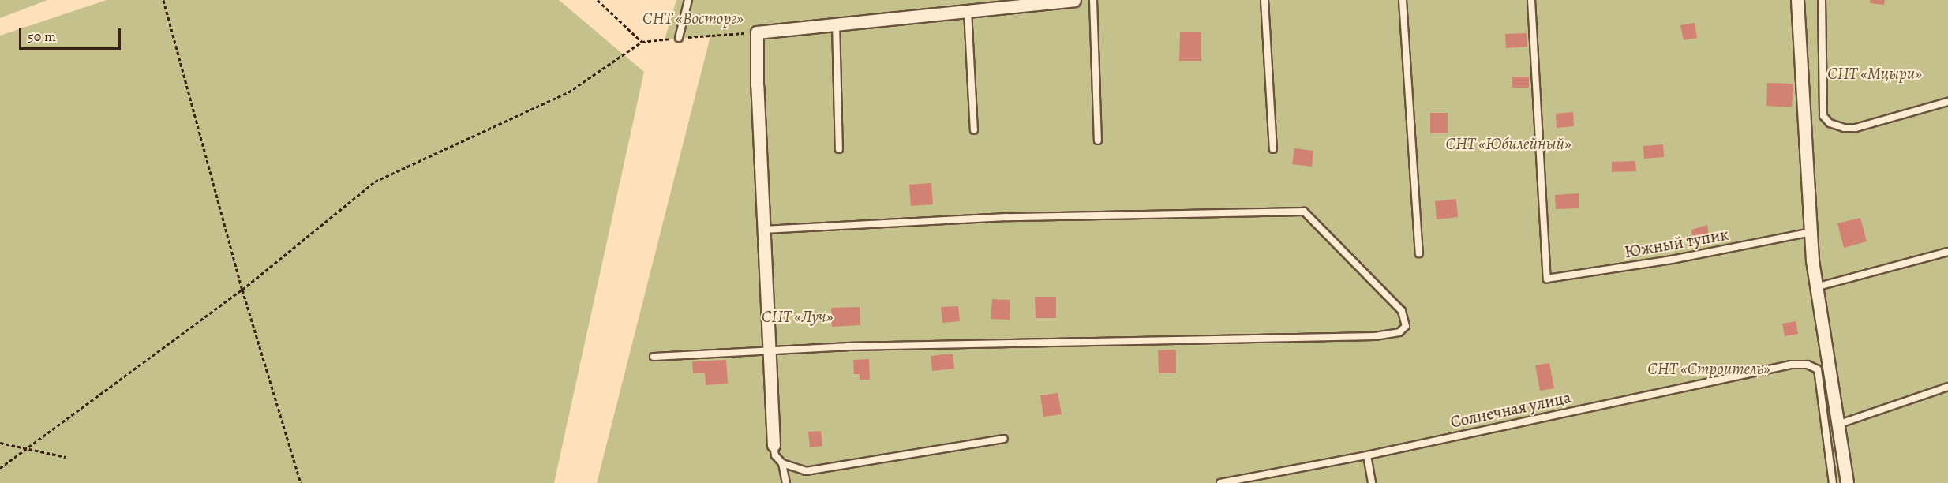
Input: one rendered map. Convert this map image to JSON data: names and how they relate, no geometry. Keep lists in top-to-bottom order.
{
  "streets": {
    "lane": ["Южный тупик", "Солнечная улица"]
  },
  "parks": [
    "СНТ «Восторг»",
    "СНТ «Мцыри»",
    "СНТ «Юбилейный»",
    "СНТ «Луч»",
    "СНТ «Строитель»"
  ],
  "scale_bar": "50 m"
}
